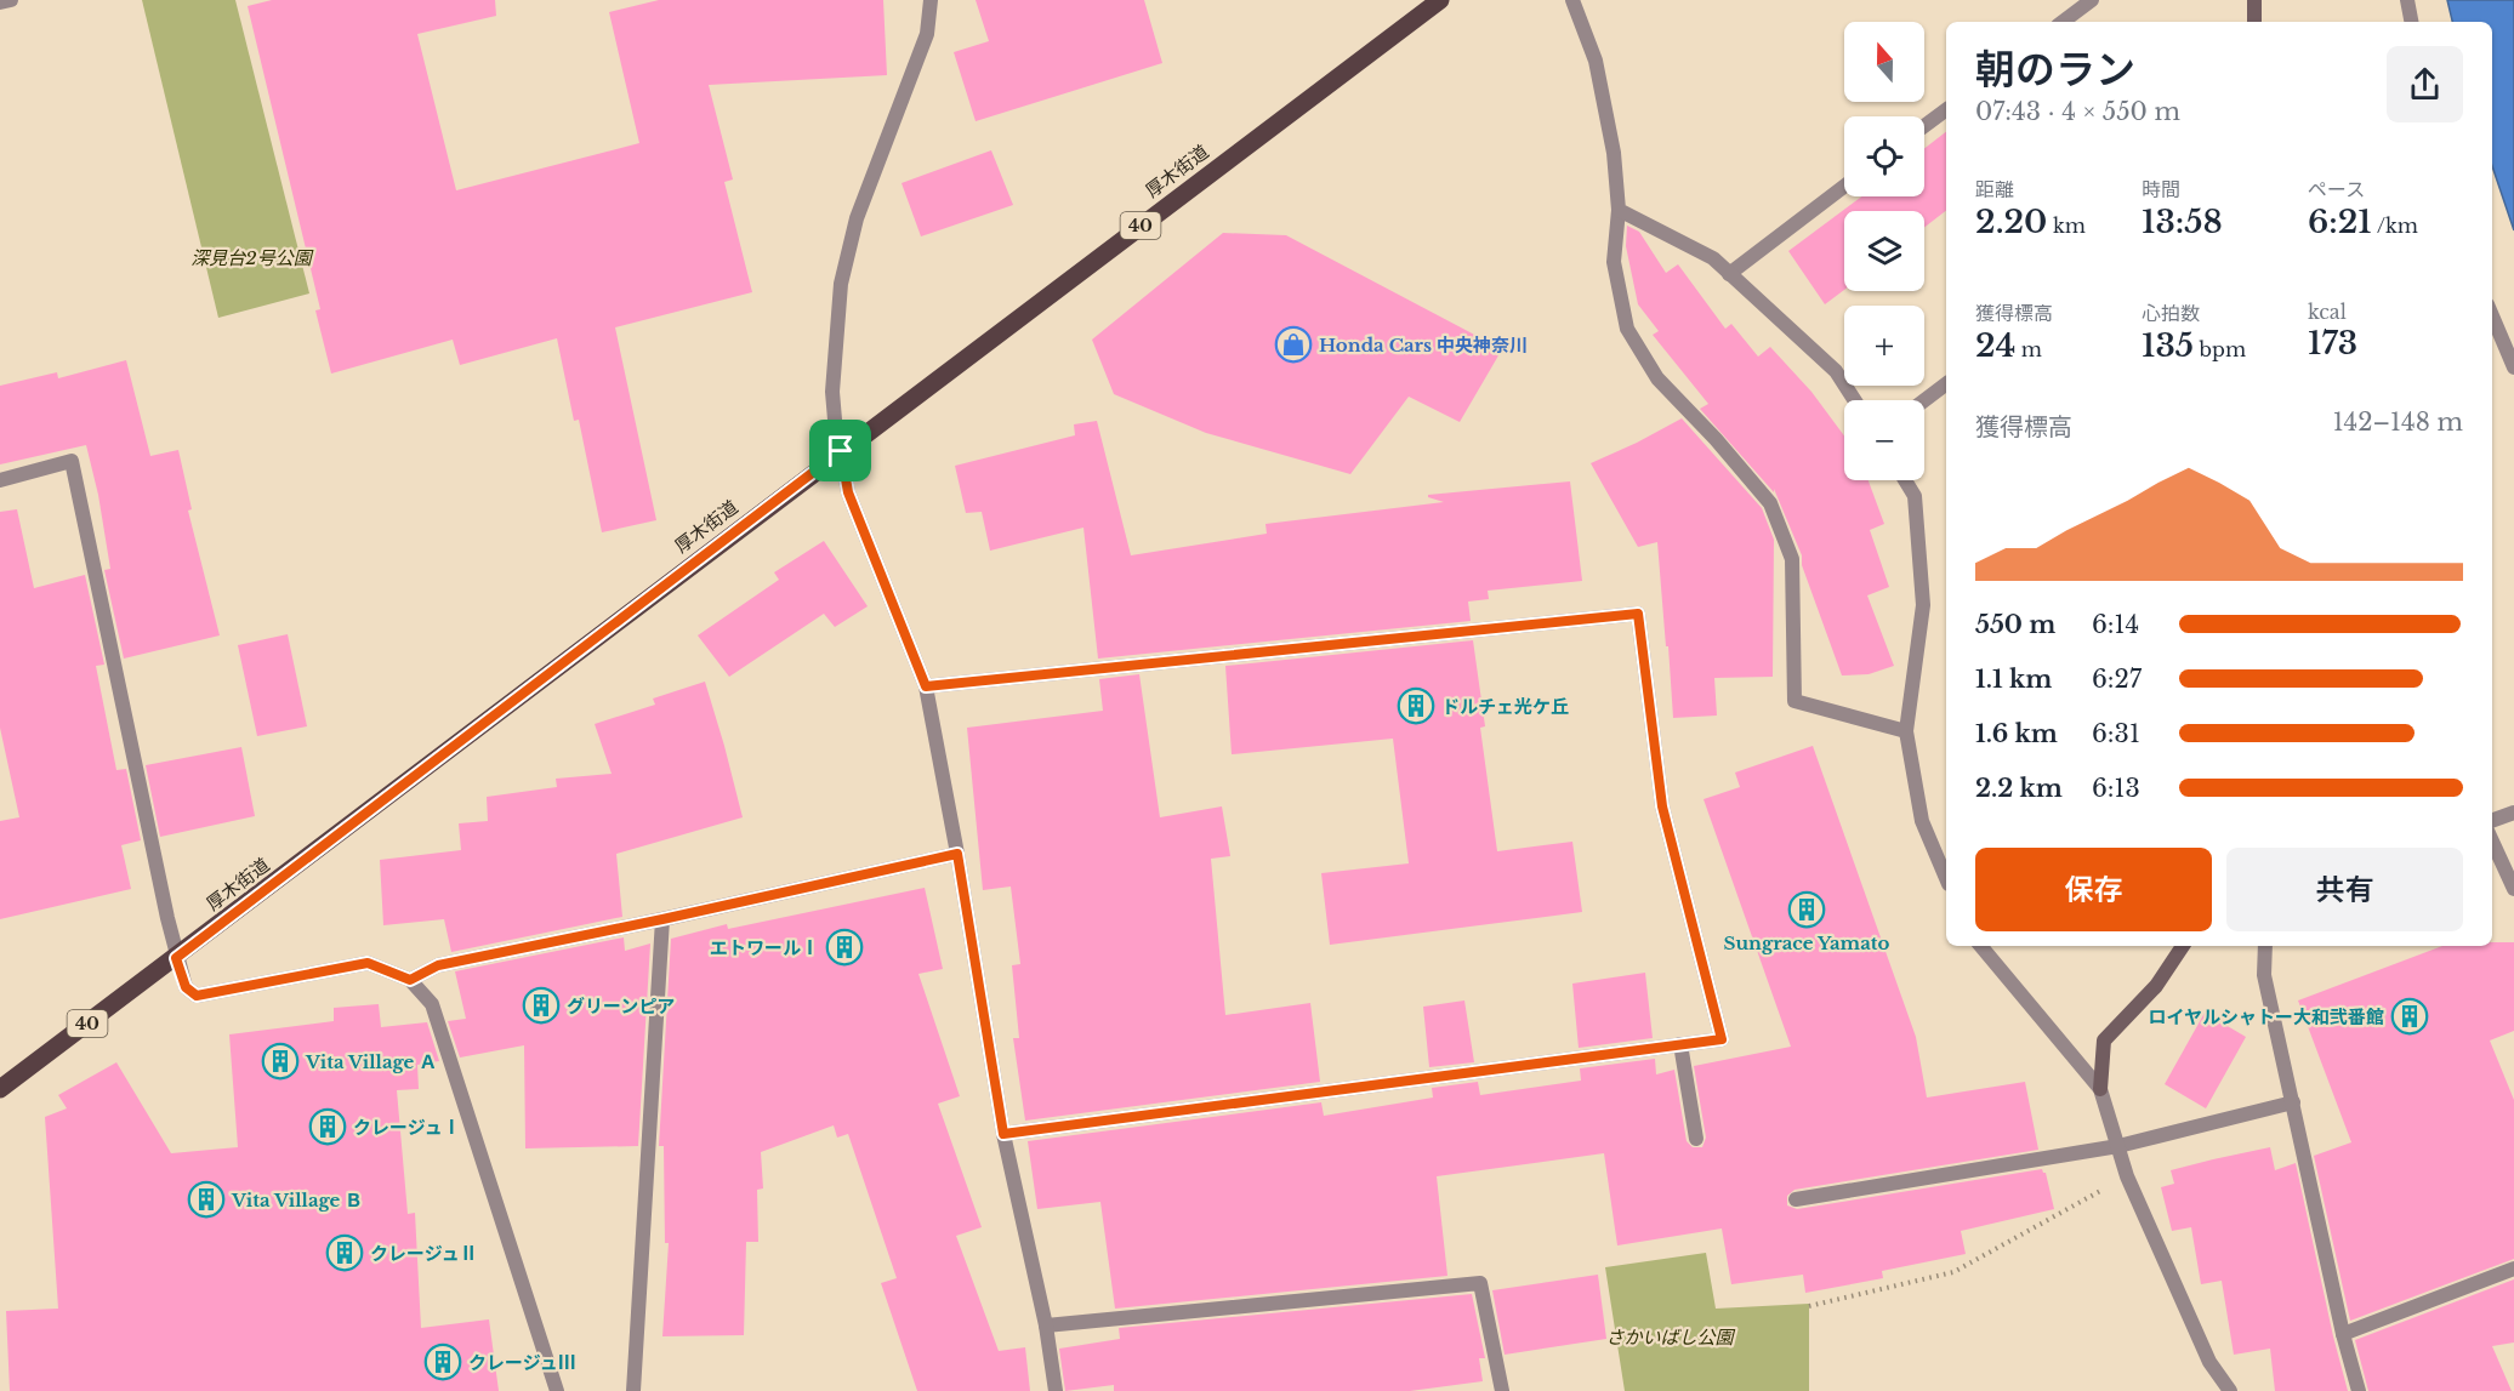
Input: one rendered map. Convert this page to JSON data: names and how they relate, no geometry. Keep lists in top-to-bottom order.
{
  "streets": {
    "main road": ["厚木街道", "40"]
  },
  "parks": ["深見台2号公園", "さかいばし公園"],
  "places": {
    "shop": ["Honda Cars 中央神奈川"],
    "building": [
      "ドルチェ光ケ丘",
      "Sungrace Yamato",
      "エトワールⅠ",
      "グリーンピア",
      "ロイヤルシャトー大和弐番館",
      "Vita Village Ａ",
      "クレージュⅠ",
      "Vita Village Ｂ",
      "クレージュⅡ",
      "クレージュⅢ"
    ]
  },
  "north": "top",
  "page": {
    "map_buttons": ["+", "−"],
    "heading": ["朝のラン", "07:43 · 4 × 550 m"],
    "stats": [
      ["距離", "2.20 km"],
      ["時間", "13:58"],
      ["ペース", "6:21 /km"],
      ["獲得標高", "24 m"],
      ["心拍数", "135 bpm"],
      ["kcal", "173"]
    ],
    "chart": ["獲得標高", "142–148 m"],
    "list": [
      {
        "name": "550 m",
        "note": "6:14"
      },
      {
        "name": "1.1 km",
        "note": "6:27"
      },
      {
        "name": "1.6 km",
        "note": "6:31"
      },
      {
        "name": "2.2 km",
        "note": "6:13"
      }
    ],
    "buttons": ["保存", "共有"]
  }
}
